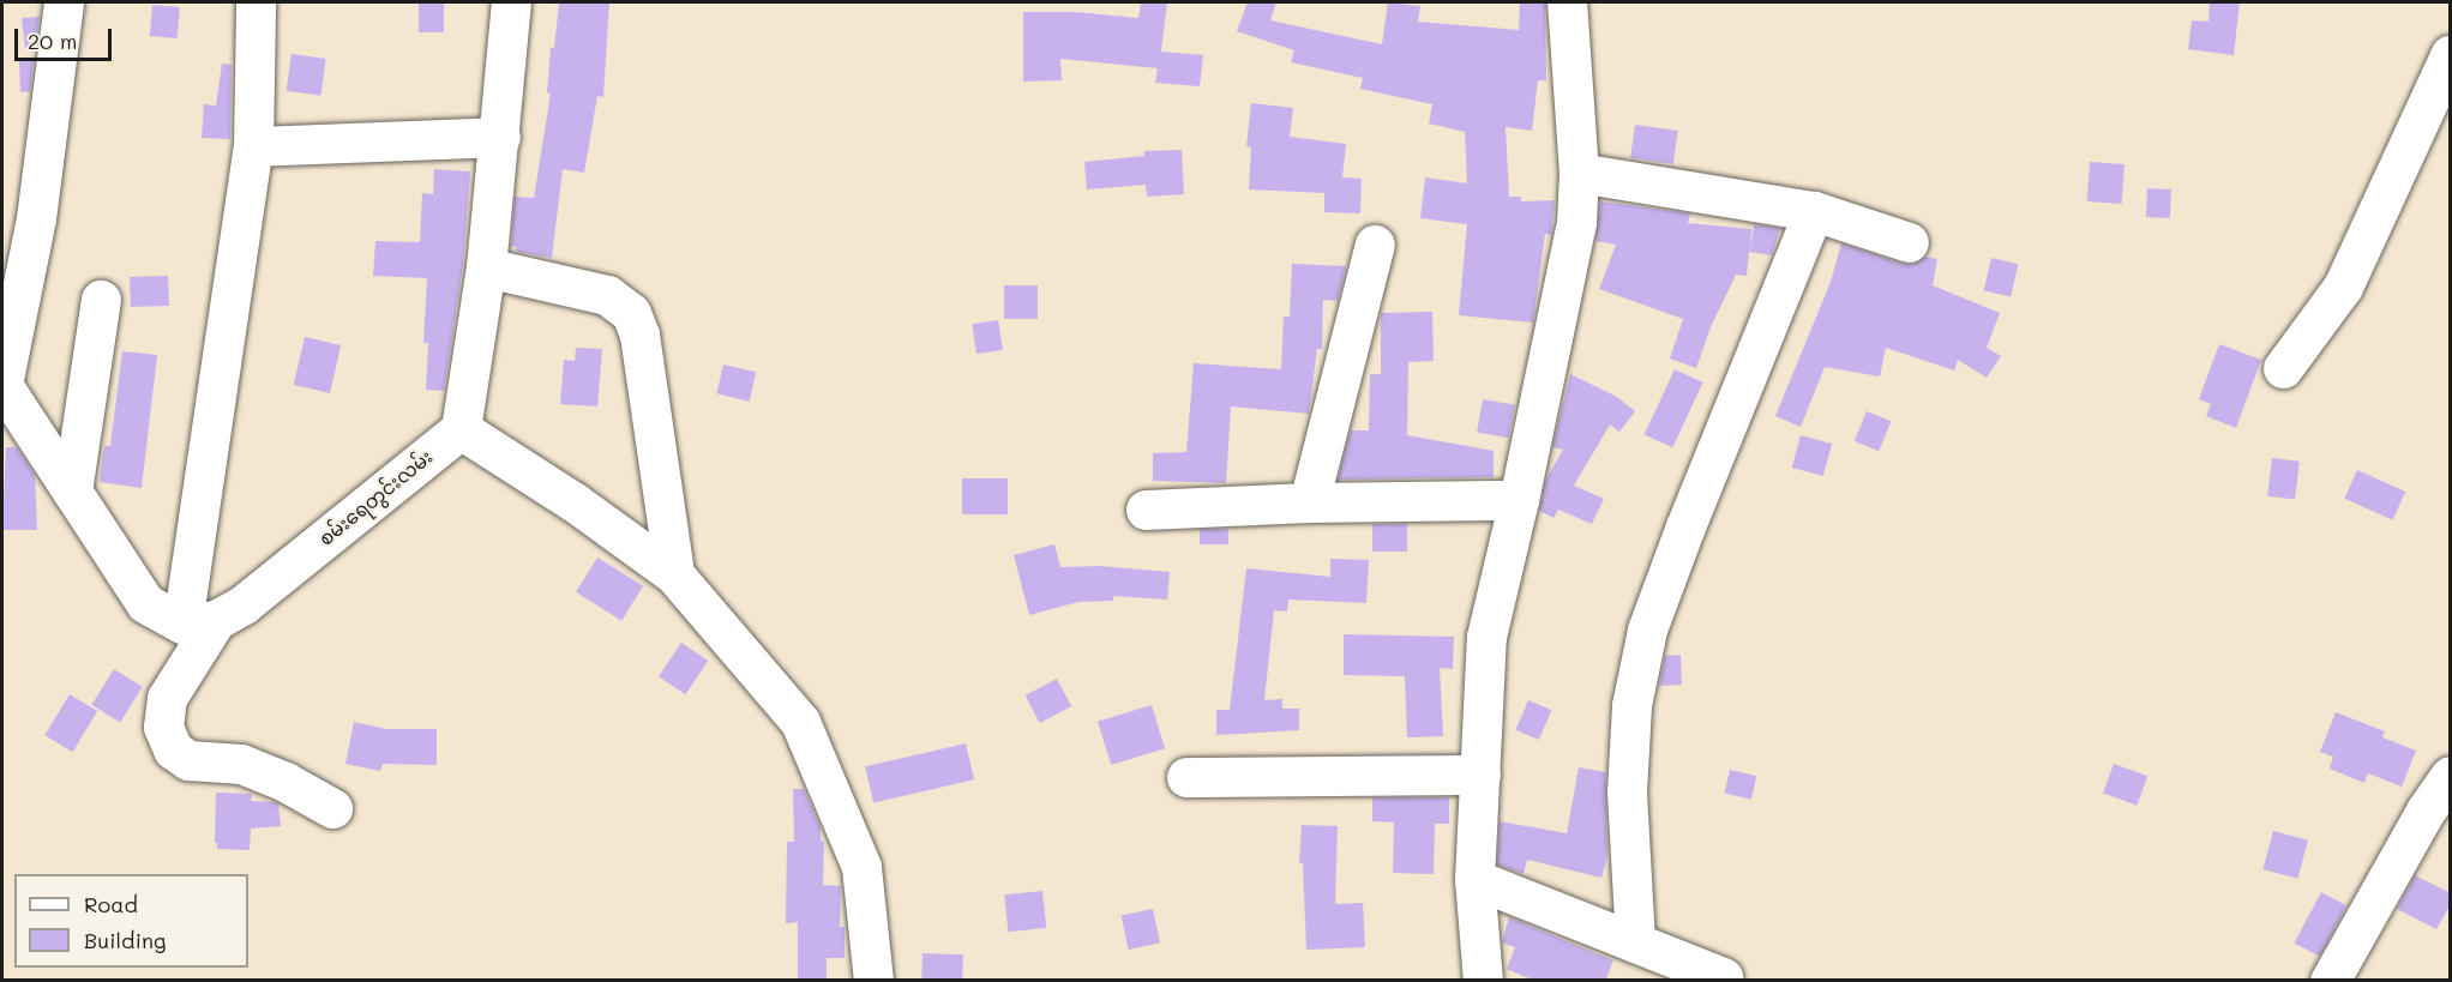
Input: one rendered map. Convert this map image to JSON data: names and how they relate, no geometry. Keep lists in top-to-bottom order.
{
  "streets": {
    "street": ["စမ်းရေတွင်းလမ်း"]
  },
  "legend": ["Road", "Building"],
  "scale_bar": "20 m"
}
